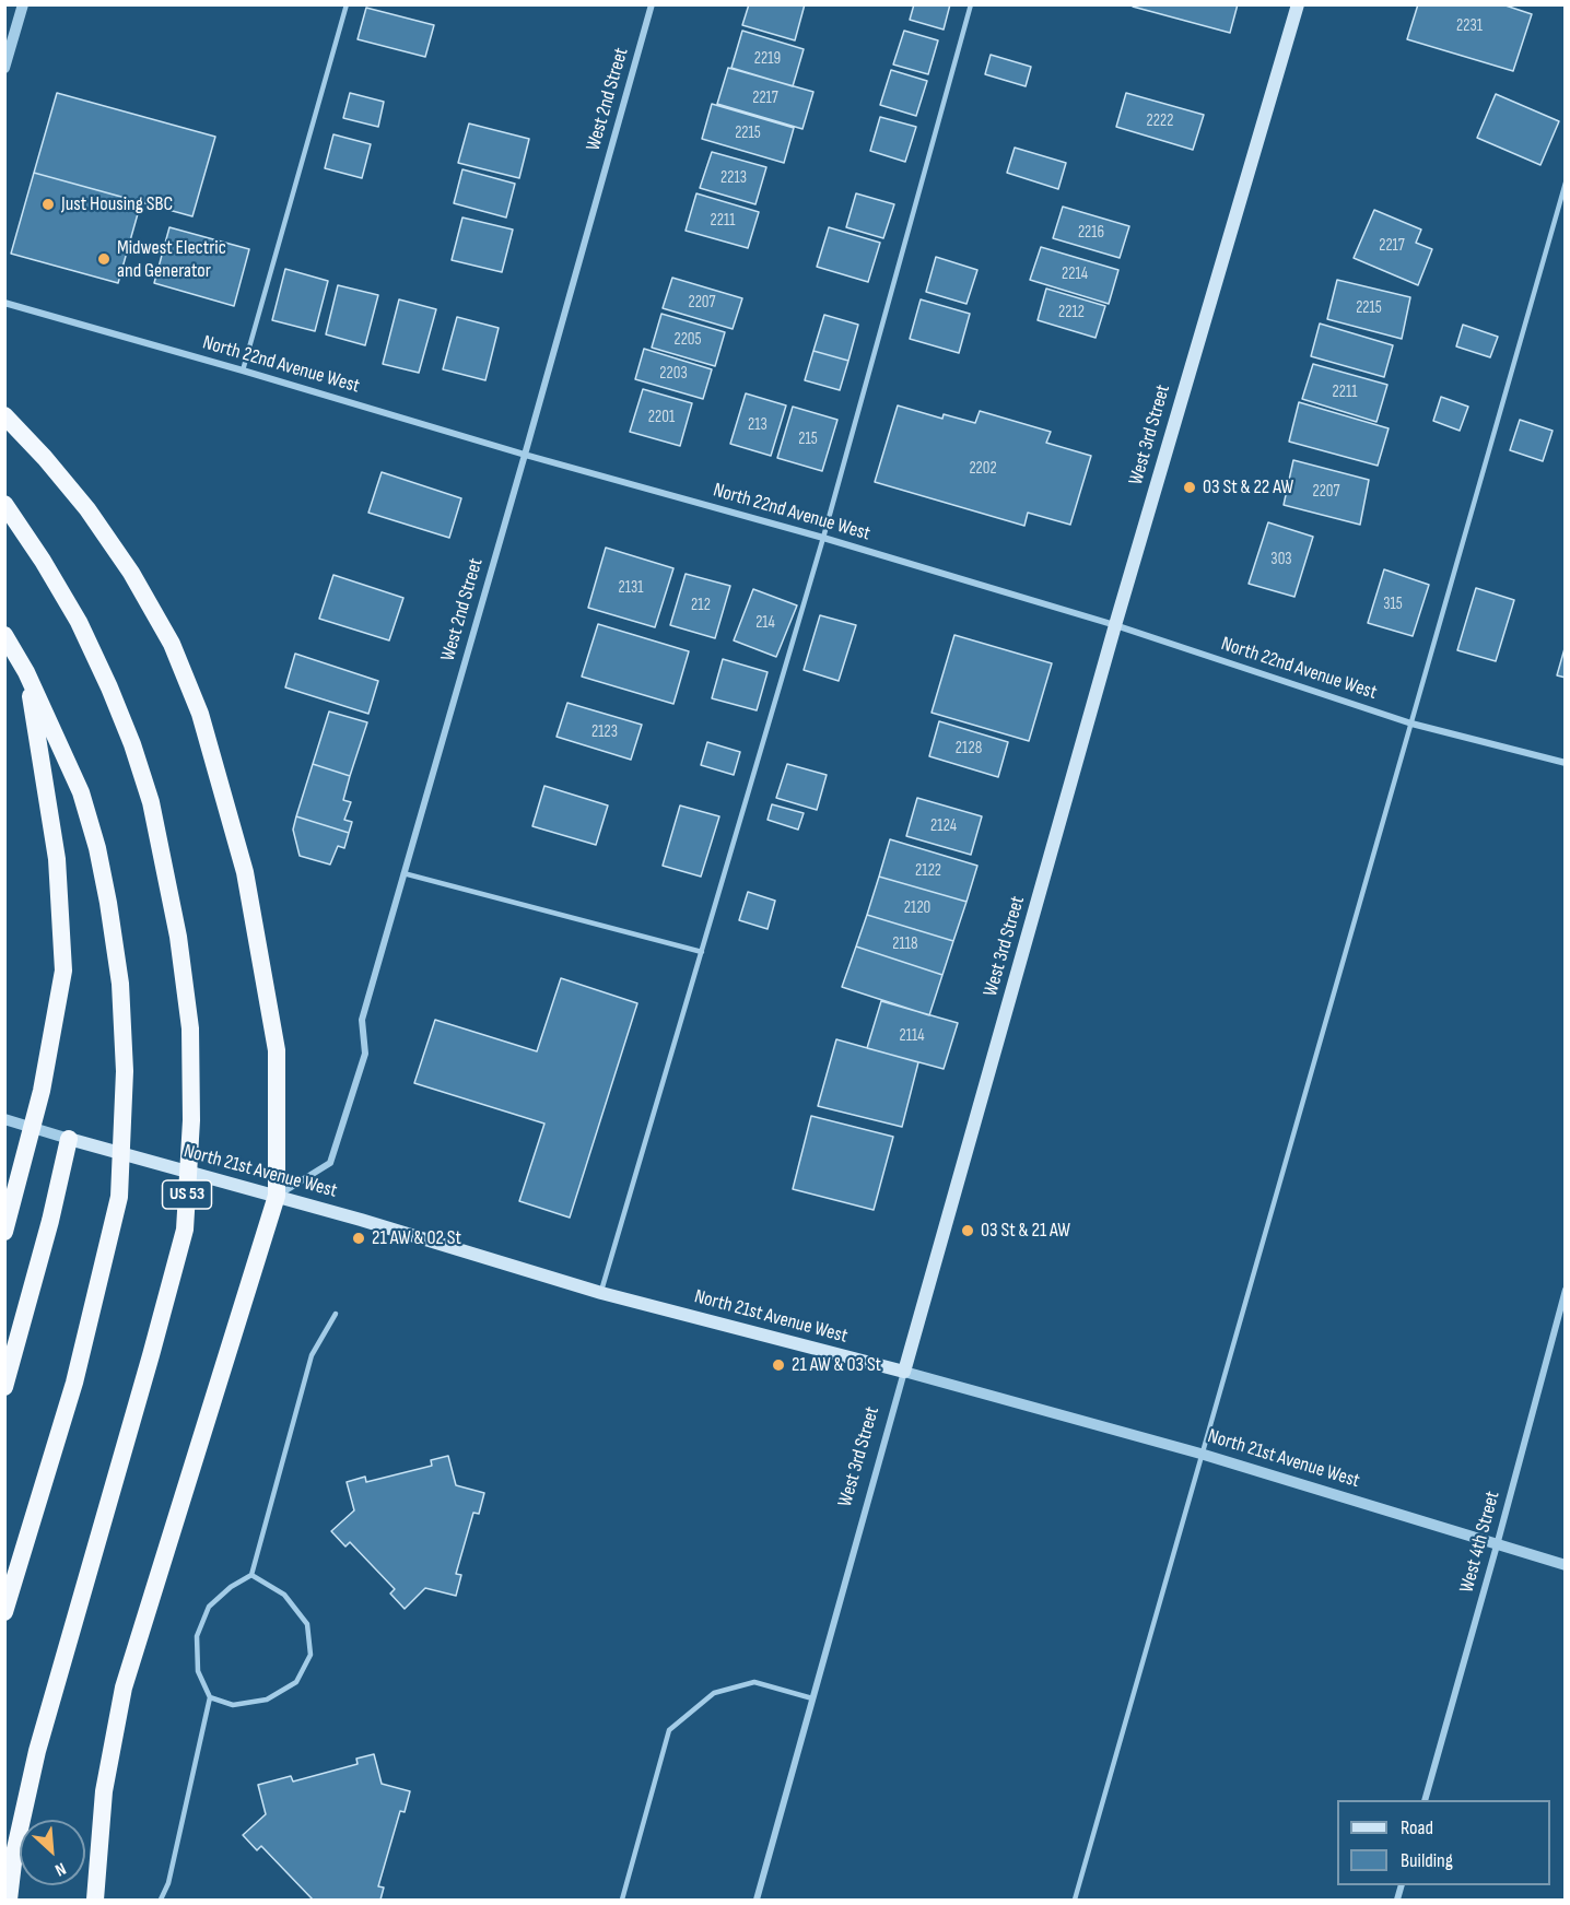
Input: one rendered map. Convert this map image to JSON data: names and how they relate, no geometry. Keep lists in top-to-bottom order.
{
  "streets": {
    "highway": ["US 53"],
    "main road": ["West 3rd Street", "North 21st Avenue West"],
    "street": ["West 2nd Street", "North 22nd Avenue West", "West 4th Street"]
  },
  "crossings": [
    ["West 2nd Street", "North 22nd Avenue West"],
    ["West 2nd Street", "North 21st Avenue West"],
    ["North 22nd Avenue West", "West 3rd Street"],
    ["West 3rd Street", "North 21st Avenue West"],
    ["North 21st Avenue West", "West 4th Street"]
  ],
  "places": [
    "Just Housing SBC",
    "Midwest Electric and Generator",
    "03 St & 22 AW",
    "03 St & 21 AW",
    "21 AW & 02 St",
    "21 AW & 03 St"
  ],
  "house_numbers": [
    "2231",
    "2219",
    "2217",
    "2222",
    "2215",
    "2213",
    "2211",
    "2216",
    "2217",
    "2214",
    "2207",
    "2215",
    "2212",
    "2205",
    "2203",
    "2211",
    "2201",
    "213",
    "215",
    "2202",
    "2207",
    "303",
    "2131",
    "315",
    "212",
    "214",
    "2123",
    "2128",
    "2124",
    "2122",
    "2120",
    "2118",
    "2114"
  ],
  "legend": ["Road", "Building"],
  "north": "bottom right"
}
